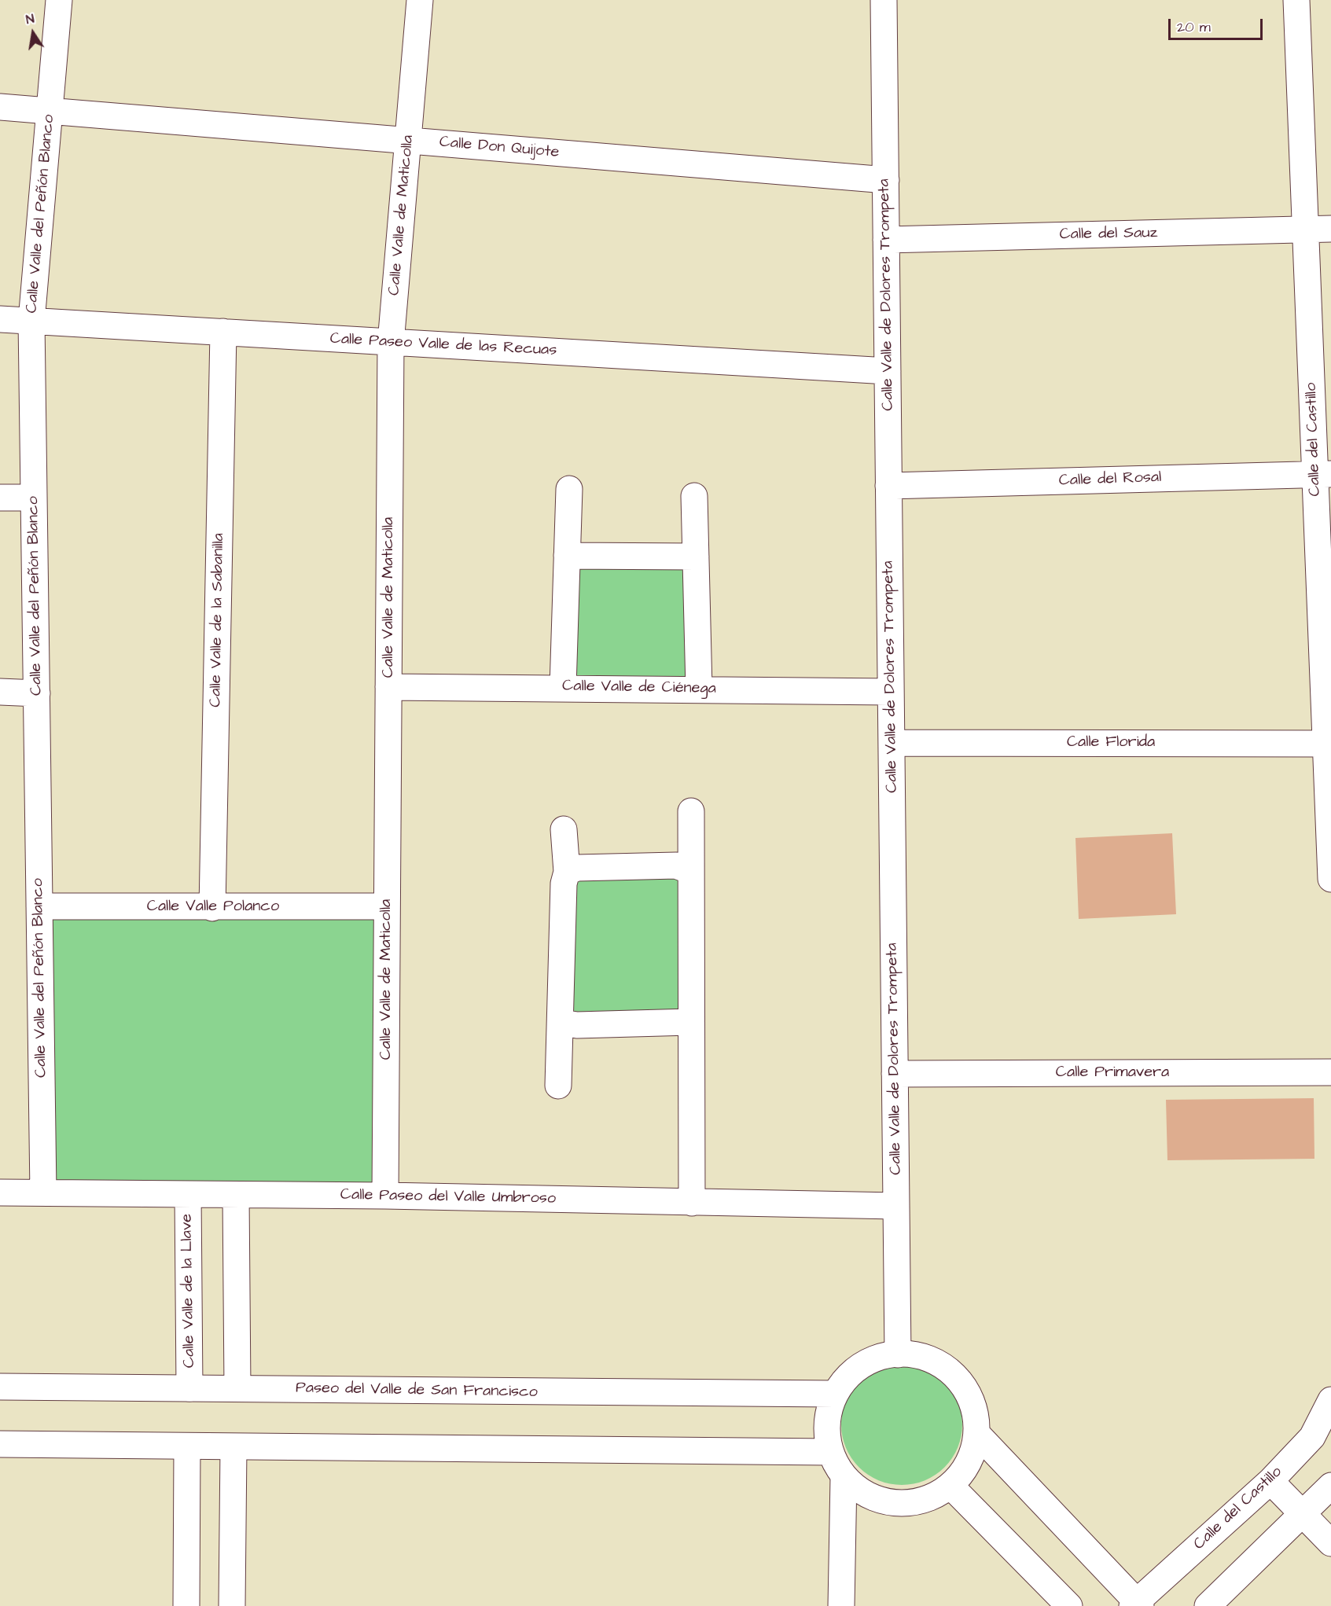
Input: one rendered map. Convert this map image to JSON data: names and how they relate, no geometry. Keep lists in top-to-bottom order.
{
  "streets": {
    "street": [
      "Calle Don Quijote",
      "Calle Valle del Peñón Blanco",
      "Calle Valle de Maticolla",
      "Calle del Sauz",
      "Calle Valle de Dolores Trompeta",
      "Calle Paseo Valle de las Recuas",
      "Calle del Castillo",
      "Calle del Rosal",
      "Calle Valle de la Sabanilla",
      "Calle Valle de Ciénega",
      "Calle Florida",
      "Calle Valle Polanco",
      "Calle Primavera",
      "Calle Paseo del Valle Umbroso",
      "Calle Valle de la Llave",
      "Paseo del Valle de San Francisco"
    ]
  },
  "crossings": [
    ["Calle Don Quijote", "Calle Valle del Peñón Blanco"],
    ["Calle Don Quijote", "Calle Valle de Maticolla"],
    ["Calle Don Quijote", "Calle Valle de Dolores Trompeta"],
    ["Calle Valle del Peñón Blanco", "Calle Paseo Valle de las Recuas"],
    ["Calle Valle del Peñón Blanco", "Calle Valle Polanco"],
    ["Calle Valle del Peñón Blanco", "Calle Paseo del Valle Umbroso"],
    ["Calle Valle de Maticolla", "Calle Paseo Valle de las Recuas"],
    ["Calle Valle de Maticolla", "Calle Valle de Ciénega"],
    ["Calle Valle de Maticolla", "Calle Valle Polanco"],
    ["Calle Valle de Maticolla", "Calle Paseo del Valle Umbroso"],
    ["Calle del Sauz", "Calle Valle de Dolores Trompeta"],
    ["Calle del Sauz", "Calle del Castillo"],
    ["Calle Valle de Dolores Trompeta", "Calle Paseo Valle de las Recuas"],
    ["Calle Valle de Dolores Trompeta", "Calle del Rosal"],
    ["Calle Valle de Dolores Trompeta", "Calle Valle de Ciénega"],
    ["Calle Valle de Dolores Trompeta", "Calle Florida"],
    ["Calle Valle de Dolores Trompeta", "Calle Primavera"],
    ["Calle Valle de Dolores Trompeta", "Calle Paseo del Valle Umbroso"],
    ["Calle Valle de Dolores Trompeta", "Paseo del Valle de San Francisco"],
    ["Calle Paseo Valle de las Recuas", "Calle Valle de la Sabanilla"],
    ["Calle del Castillo", "Calle del Rosal"],
    ["Calle del Castillo", "Calle Florida"],
    ["Calle Valle de la Sabanilla", "Calle Valle Polanco"],
    ["Calle Paseo del Valle Umbroso", "Calle Valle de la Llave"],
    ["Calle Valle de la Llave", "Paseo del Valle de San Francisco"]
  ],
  "scale_bar": "20 m",
  "north": "top"
}
